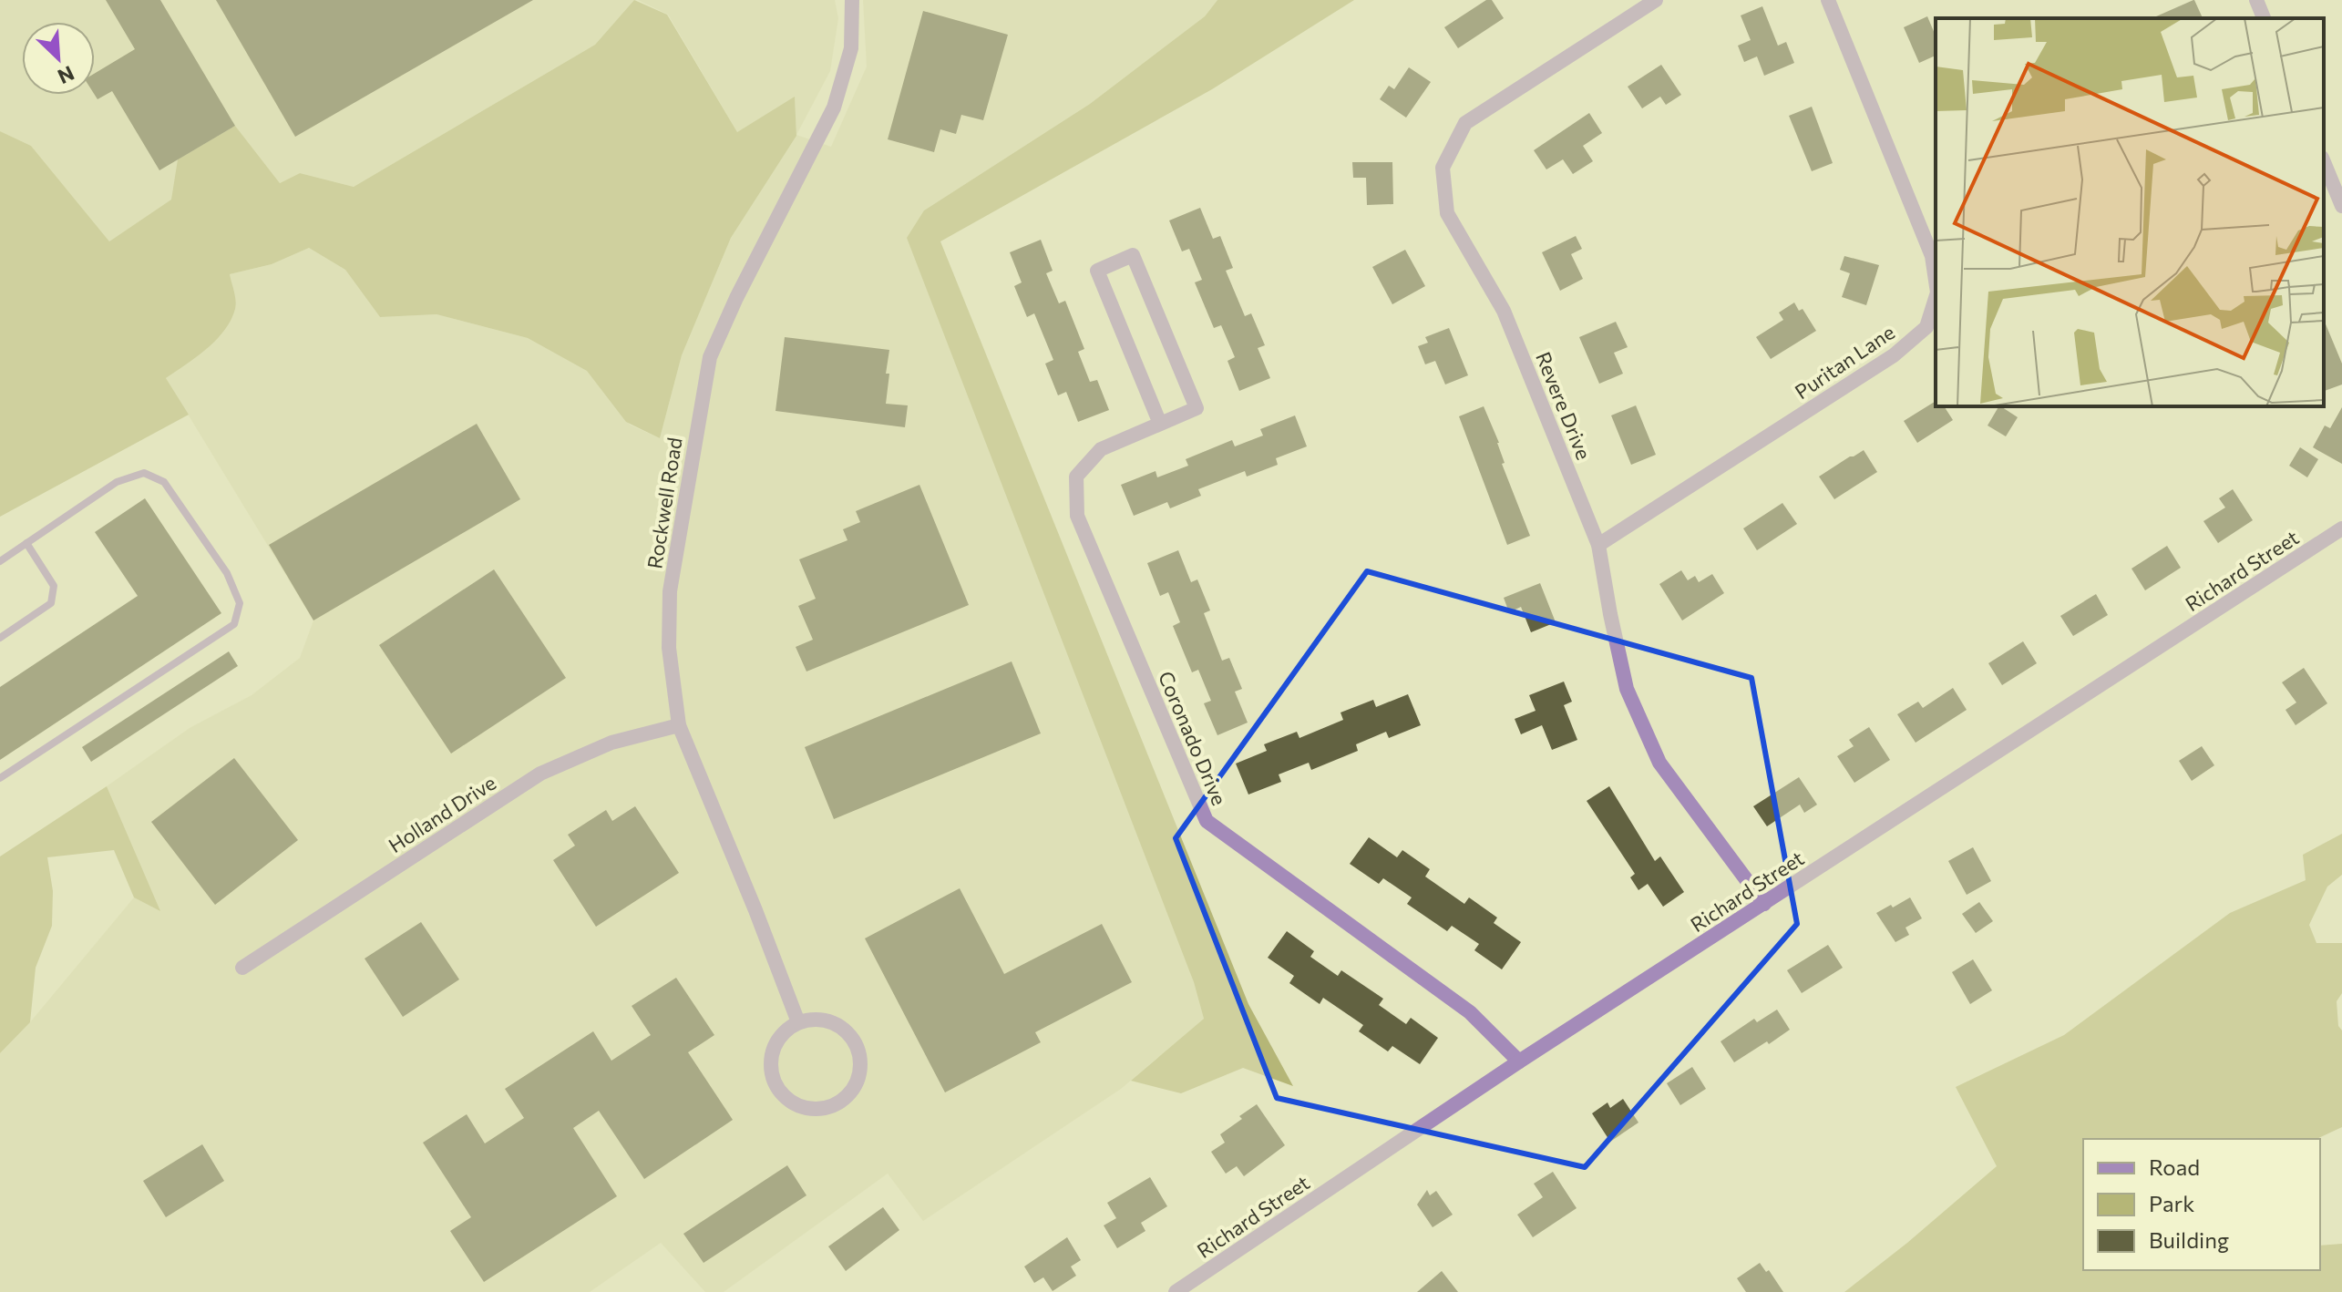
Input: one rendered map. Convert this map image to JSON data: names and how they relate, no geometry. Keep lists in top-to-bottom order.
{
  "streets": {
    "street": [
      "Puritan Lane",
      "Revere Drive",
      "Rockwell Road",
      "Richard Street",
      "Coronado Drive",
      "Holland Drive"
    ]
  },
  "crossings": [
    ["Puritan Lane", "Revere Drive"],
    ["Revere Drive", "Richard Street"],
    ["Rockwell Road", "Holland Drive"],
    ["Richard Street", "Coronado Drive"]
  ],
  "legend": ["Road", "Park", "Building"],
  "north": "bottom right"
}
